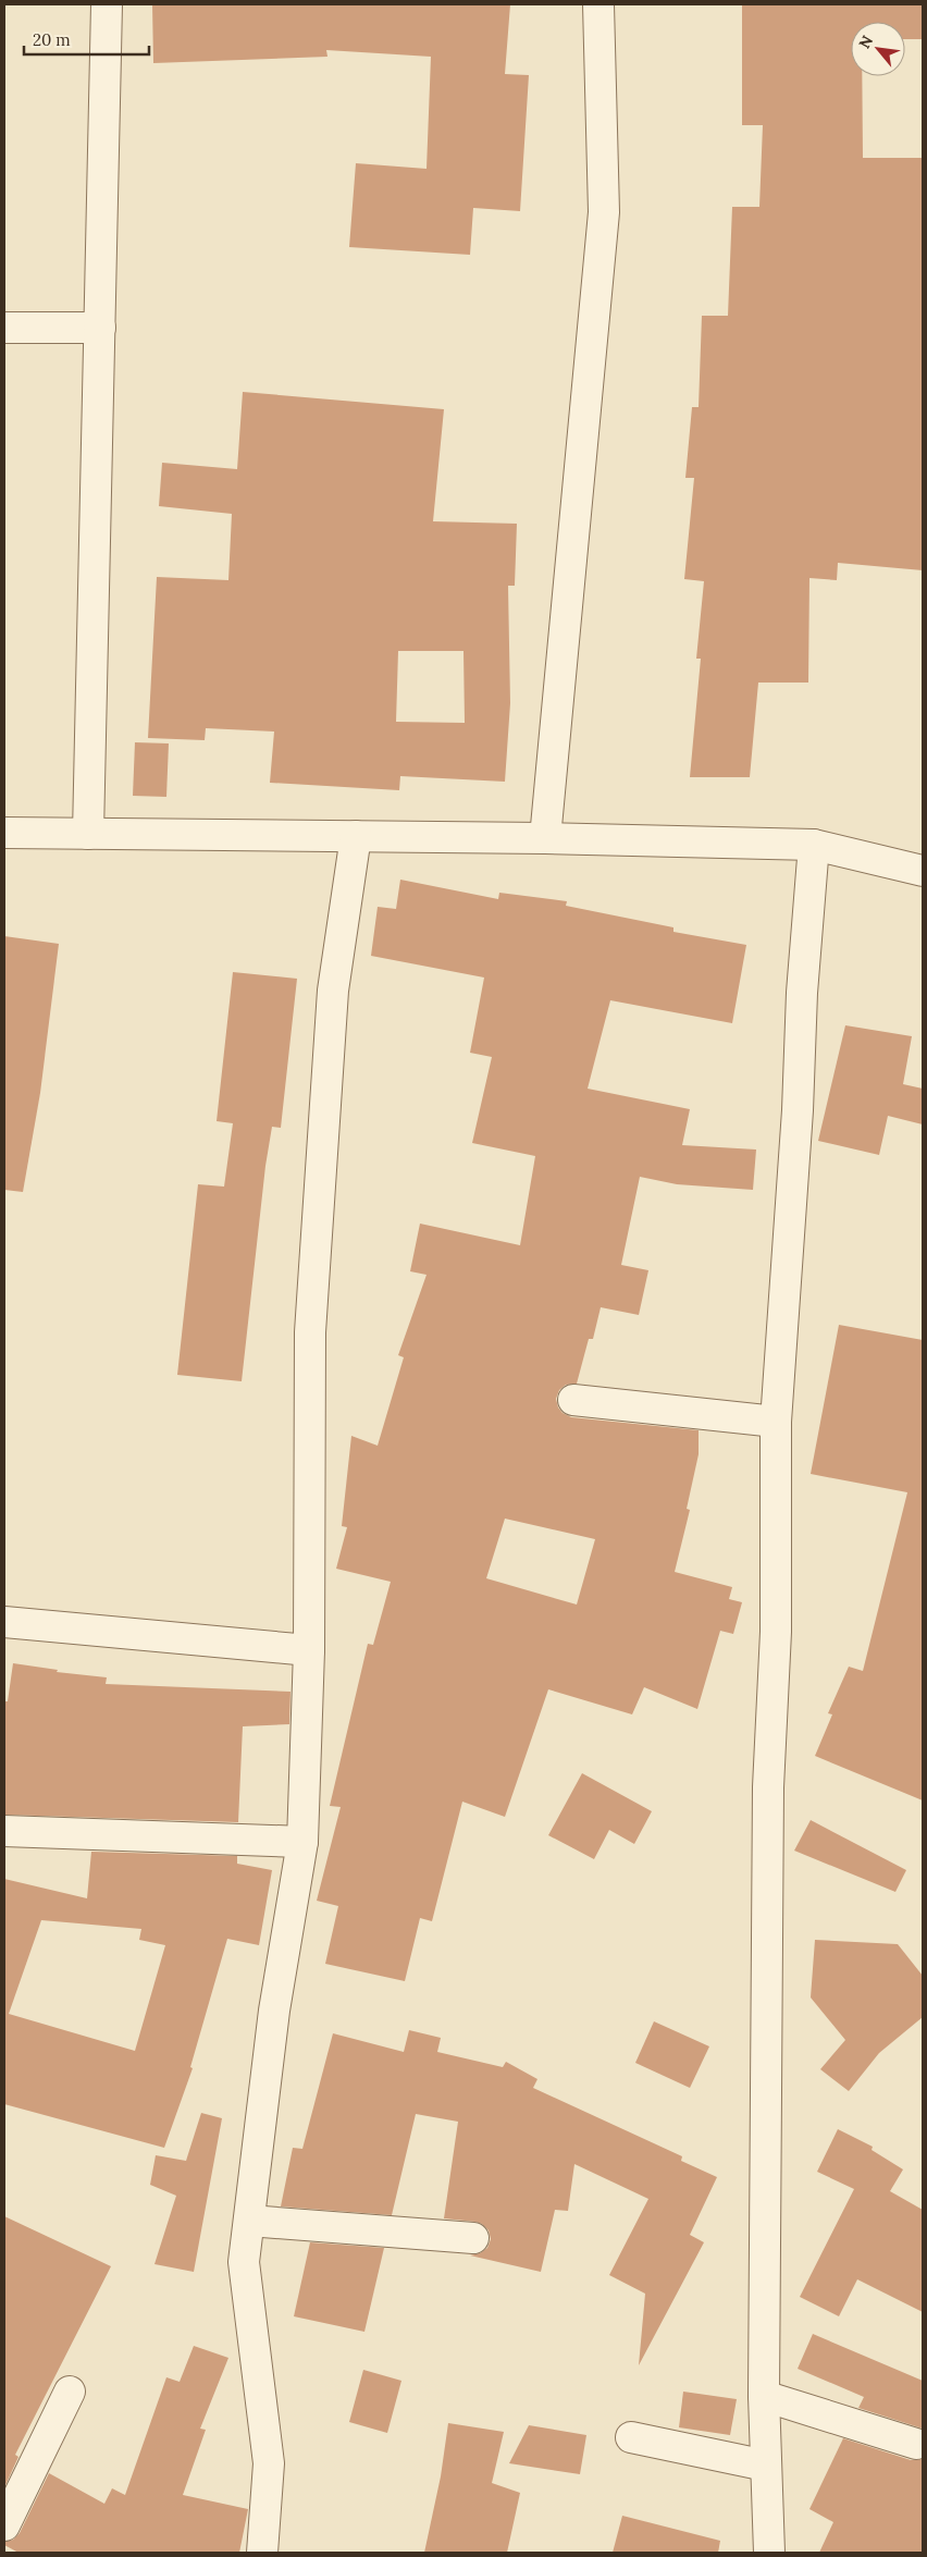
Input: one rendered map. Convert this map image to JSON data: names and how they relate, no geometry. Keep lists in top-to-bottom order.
{
  "scale_bar": "20 m",
  "north": "top left"
}
